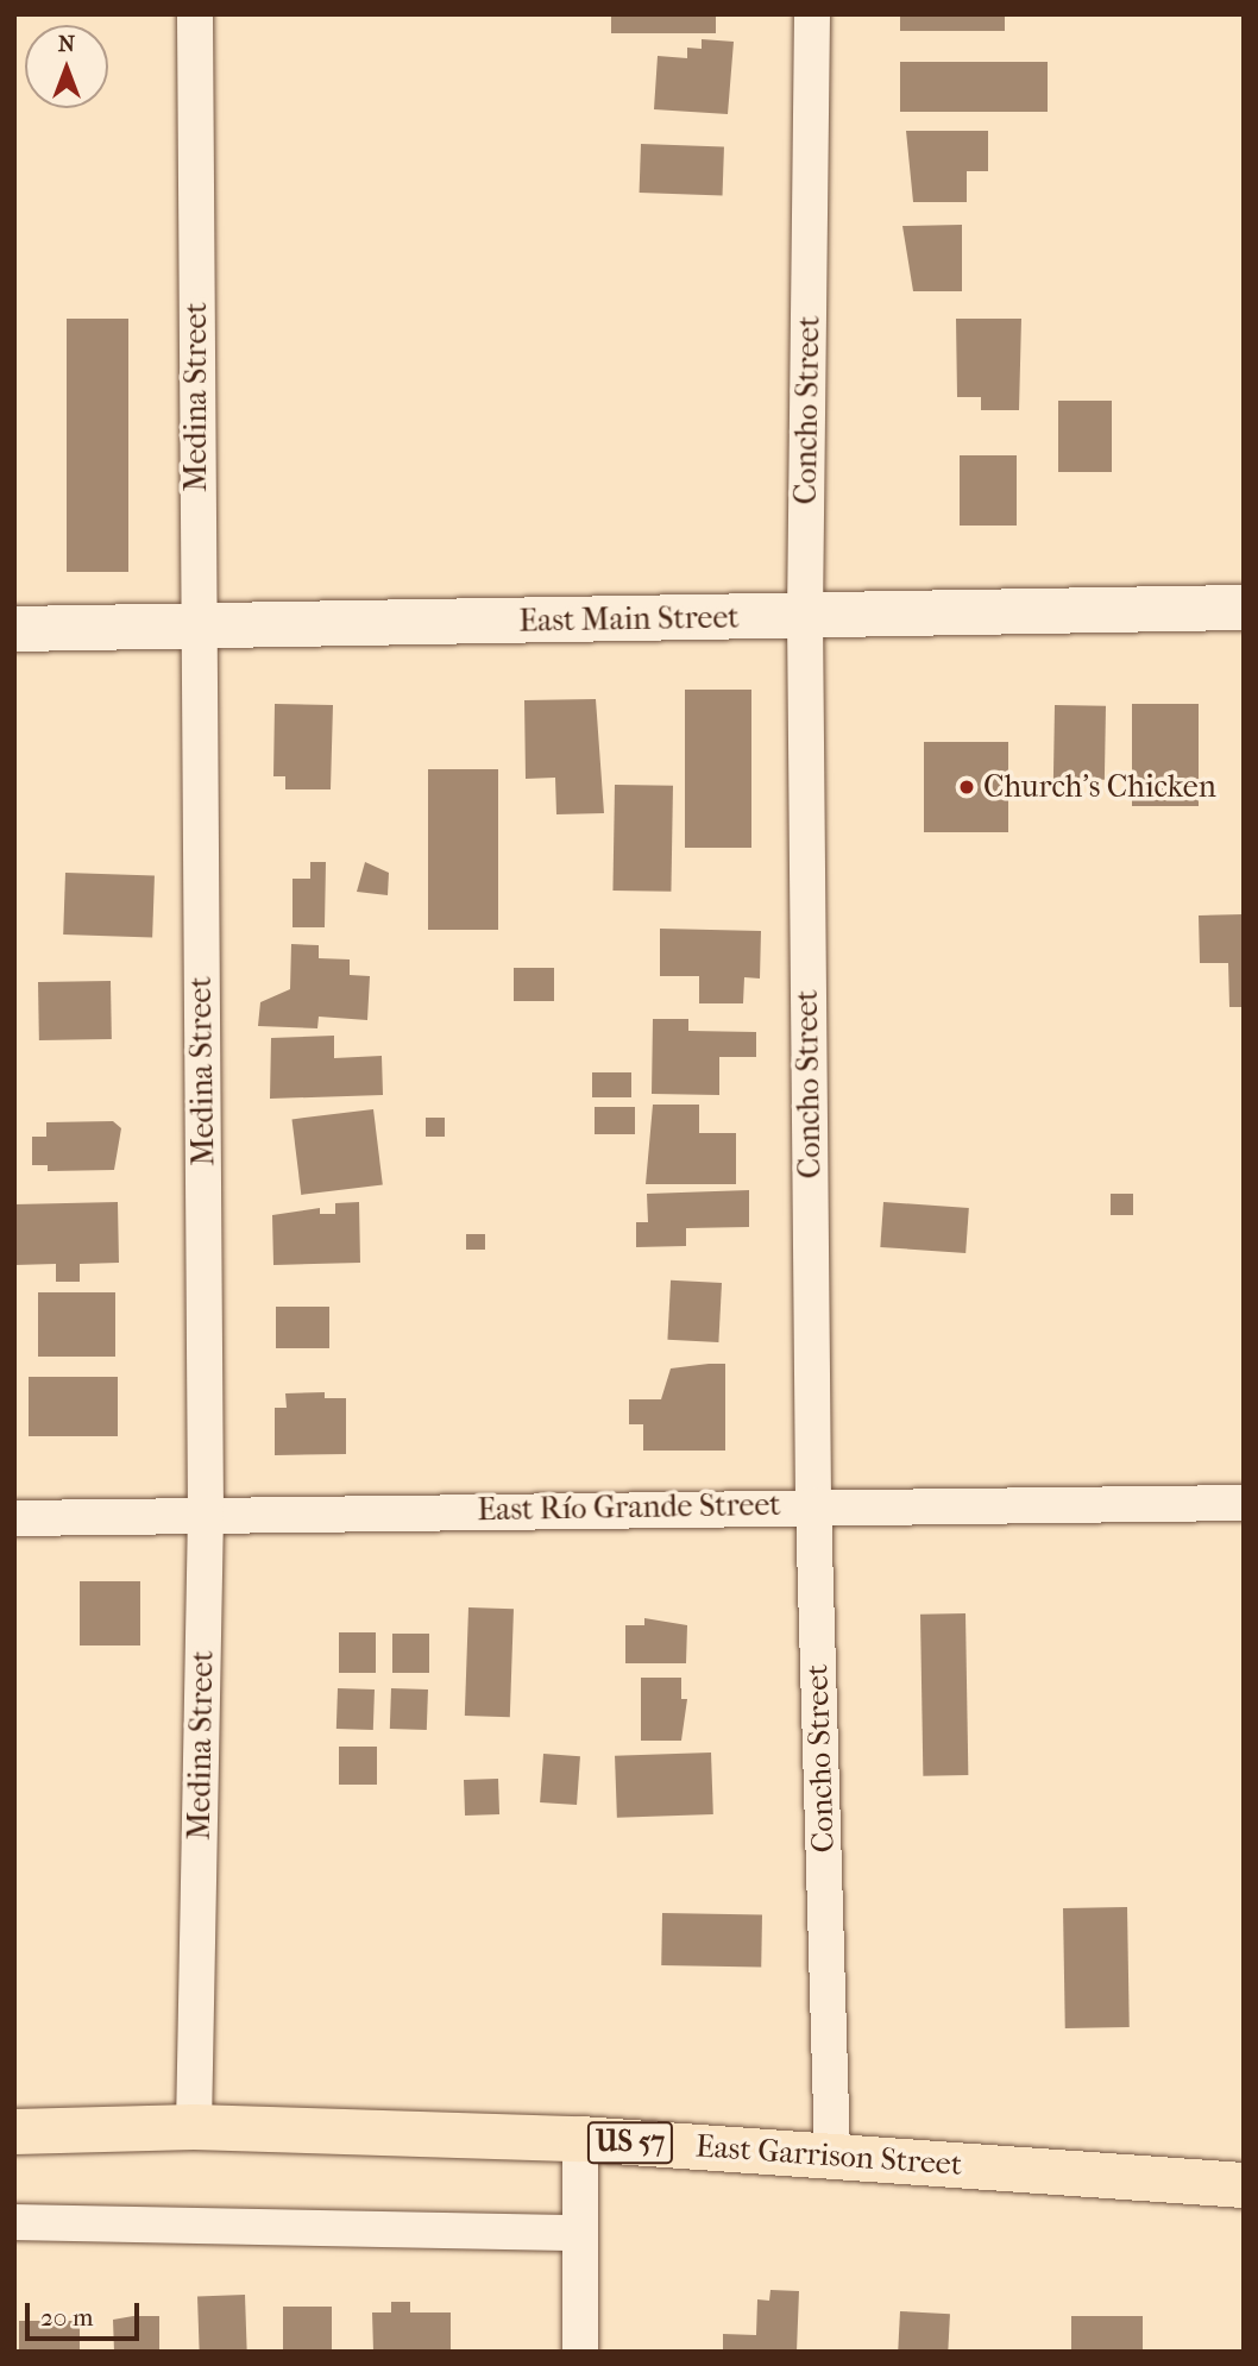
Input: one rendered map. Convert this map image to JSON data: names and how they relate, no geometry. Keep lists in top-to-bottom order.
{
  "streets": {
    "main road": ["East Main Street", "US 57", "East Garrison Street"],
    "street": ["Medina Street", "Concho Street", "East Río Grande Street"]
  },
  "crossings": [
    ["Medina Street", "East Main Street"],
    ["Medina Street", "East Río Grande Street"],
    ["Medina Street", "East Garrison Street"],
    ["Concho Street", "East Main Street"],
    ["Concho Street", "East Río Grande Street"],
    ["Concho Street", "East Garrison Street"]
  ],
  "places": ["Church's Chicken"],
  "scale_bar": "20 m",
  "north": "top"
}
